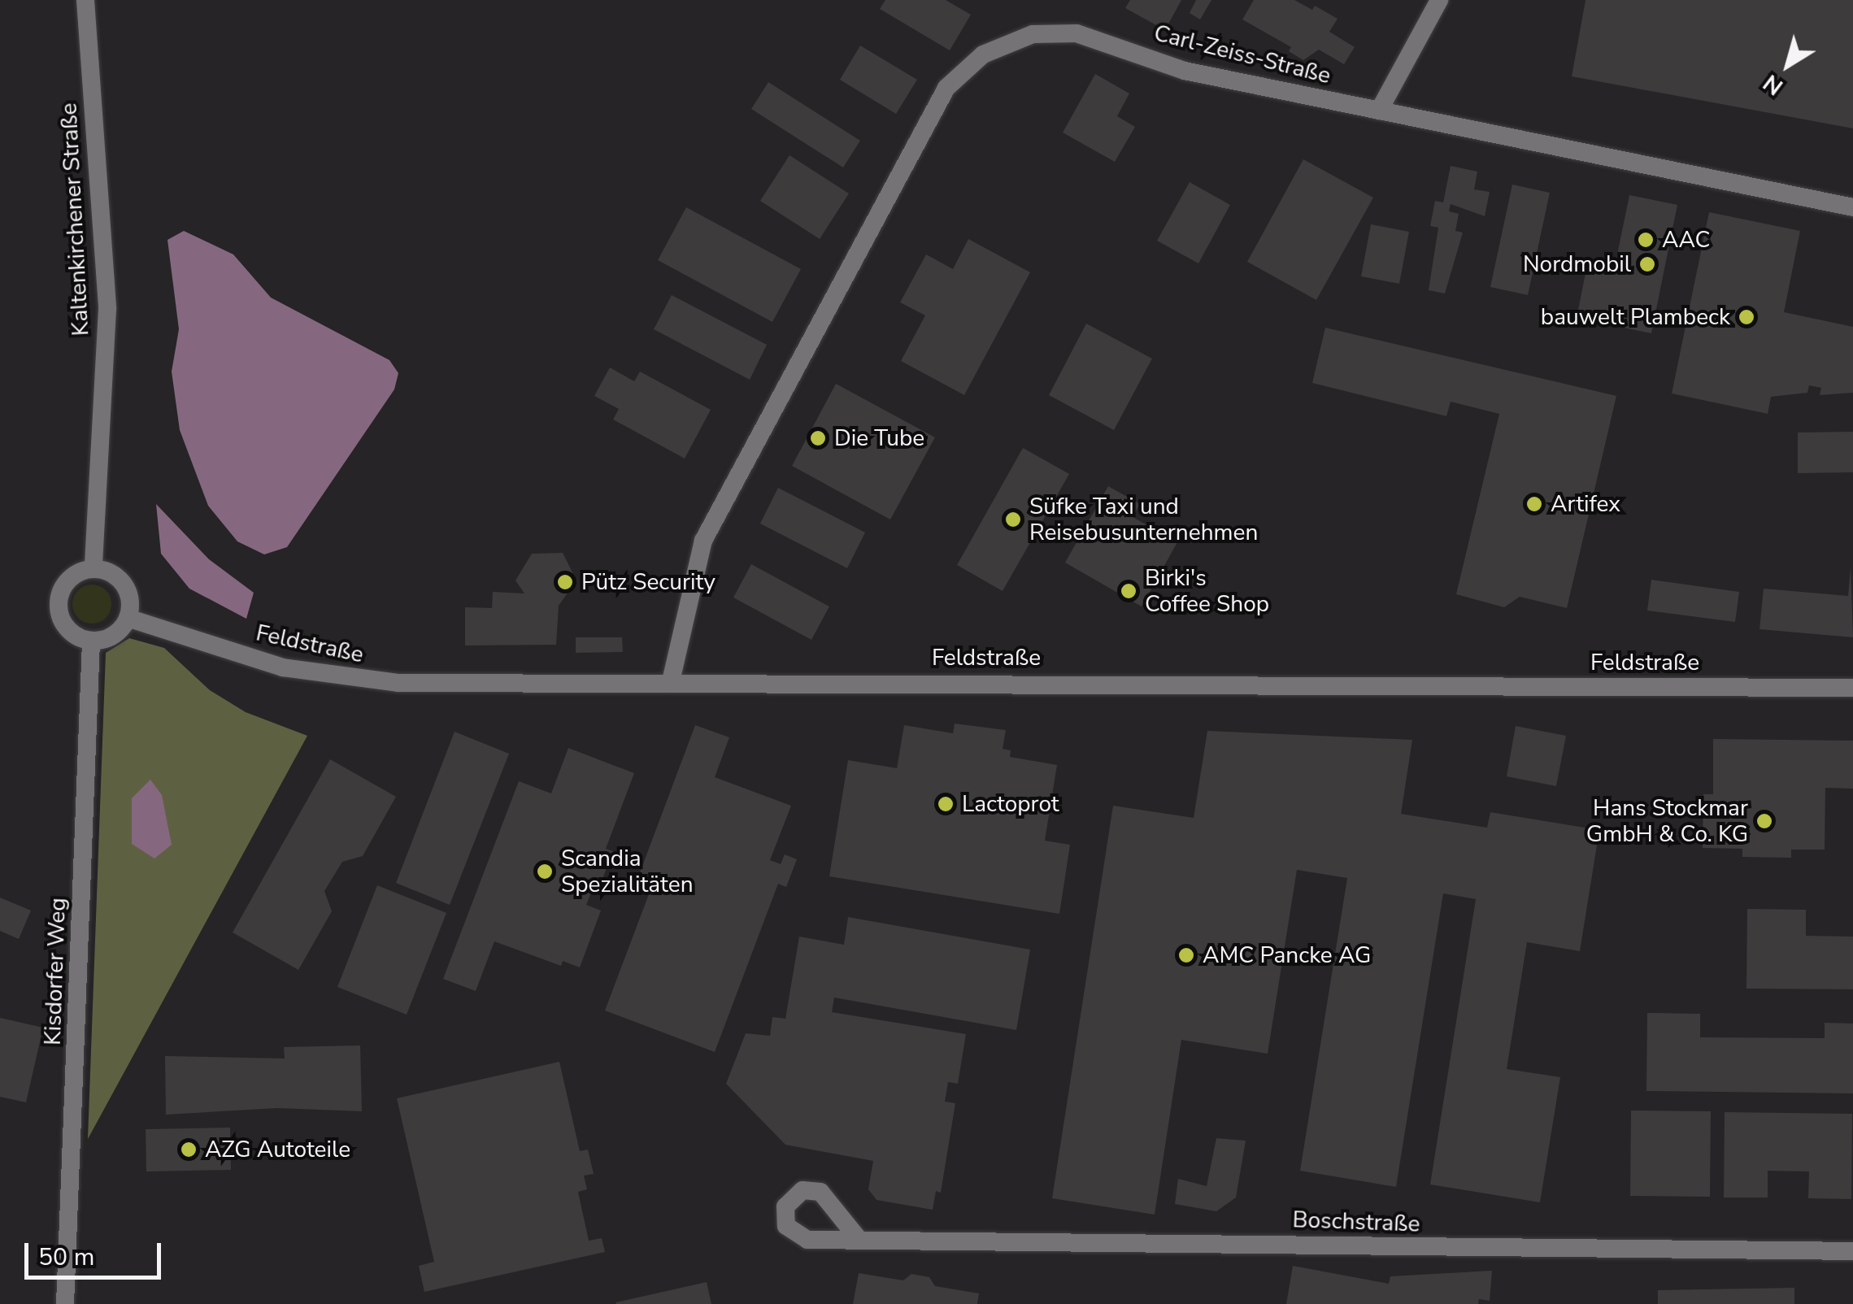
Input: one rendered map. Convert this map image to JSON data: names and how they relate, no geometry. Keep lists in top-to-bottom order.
{
  "streets": {
    "street": [
      "Carl-Zeiss-Straße",
      "Kaltenkirchener Straße",
      "Feldstraße",
      "Kisdorfer Weg",
      "Boschstraße"
    ]
  },
  "crossings": [
    ["Carl-Zeiss-Straße", "Feldstraße"],
    ["Kaltenkirchener Straße", "Feldstraße"],
    ["Kaltenkirchener Straße", "Kisdorfer Weg"],
    ["Feldstraße", "Kisdorfer Weg"]
  ],
  "places": [
    "AAC",
    "Nordmobil",
    "bauwelt Plambeck",
    "Die Tube",
    "Artifex",
    "Süfke Taxi und Reisebusunternehmen",
    "Pütz Security",
    "Birki's Coffee Shop",
    "Lactoprot",
    "Hans Stockmar GmbH & Co. KG",
    "Scandia Spezialitäten",
    "AMC Pancke AG",
    "AZG Autoteile"
  ],
  "scale_bar": "50 m",
  "north": "bottom left"
}
